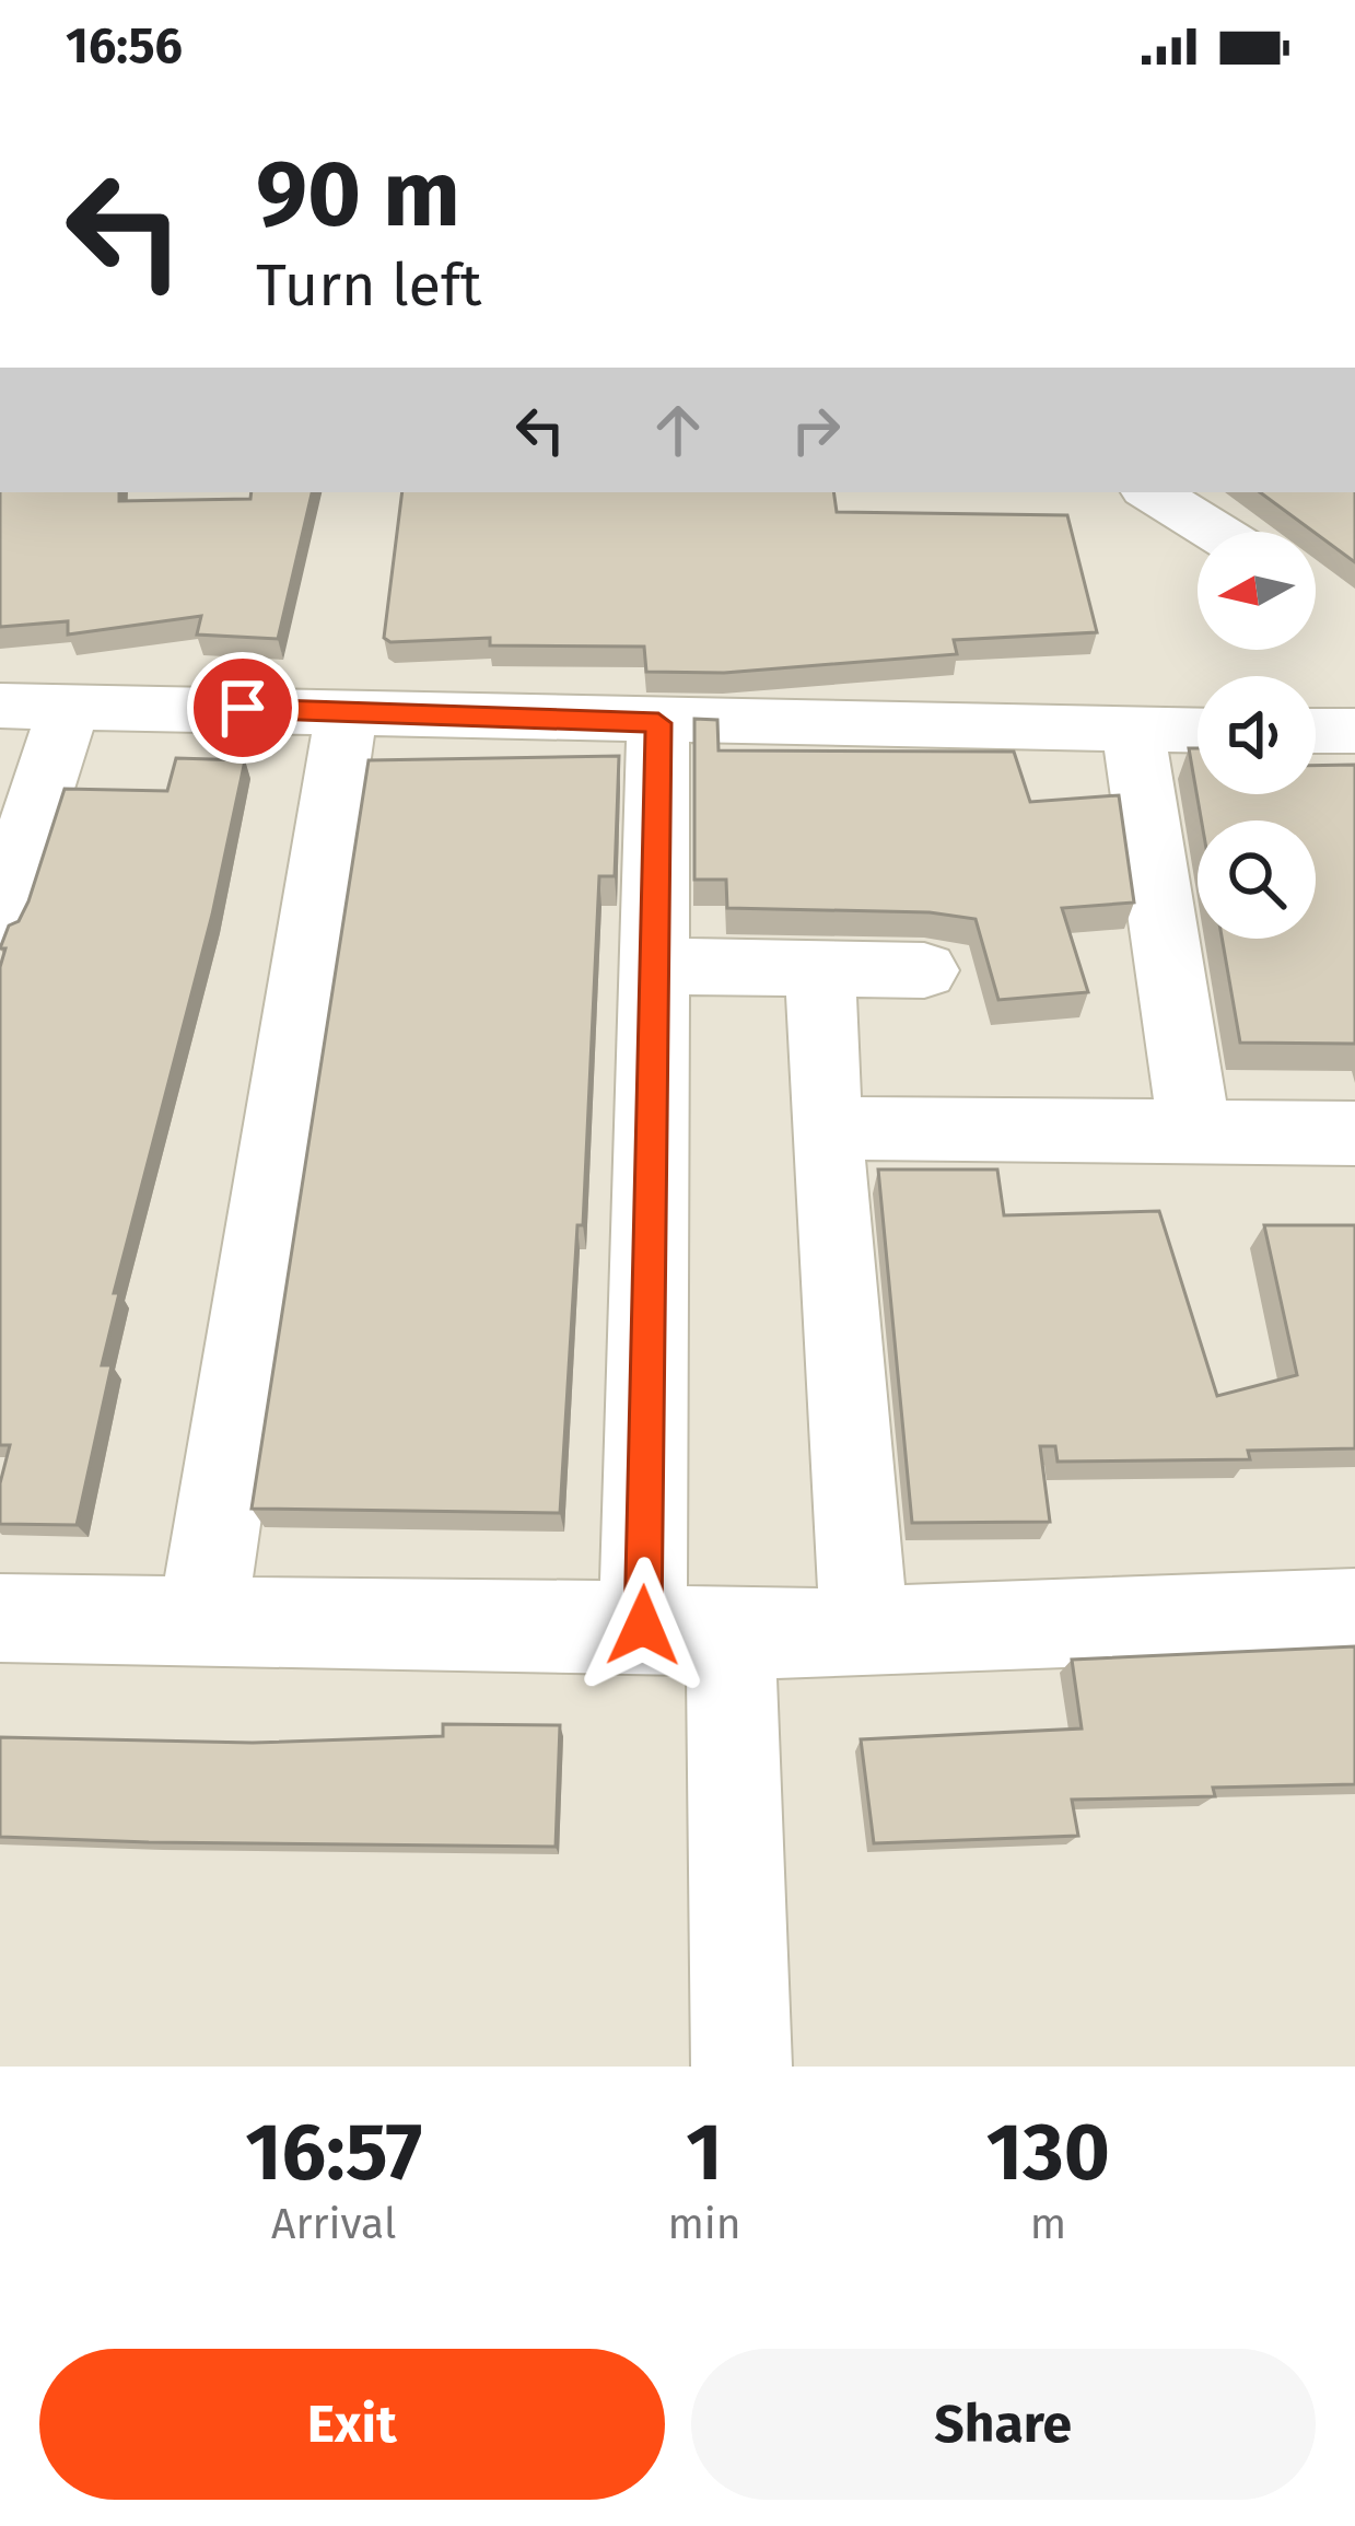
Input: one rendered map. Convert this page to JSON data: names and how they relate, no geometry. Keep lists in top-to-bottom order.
{
  "north": "left",
  "page": {
    "status": "16:56",
    "turn": ["90 m", "Turn left"],
    "eta": [
      "16:57",
      "Arrival",
      "1",
      "min",
      "130",
      "m"
    ],
    "buttons": ["Exit", "Share"]
  }
}
